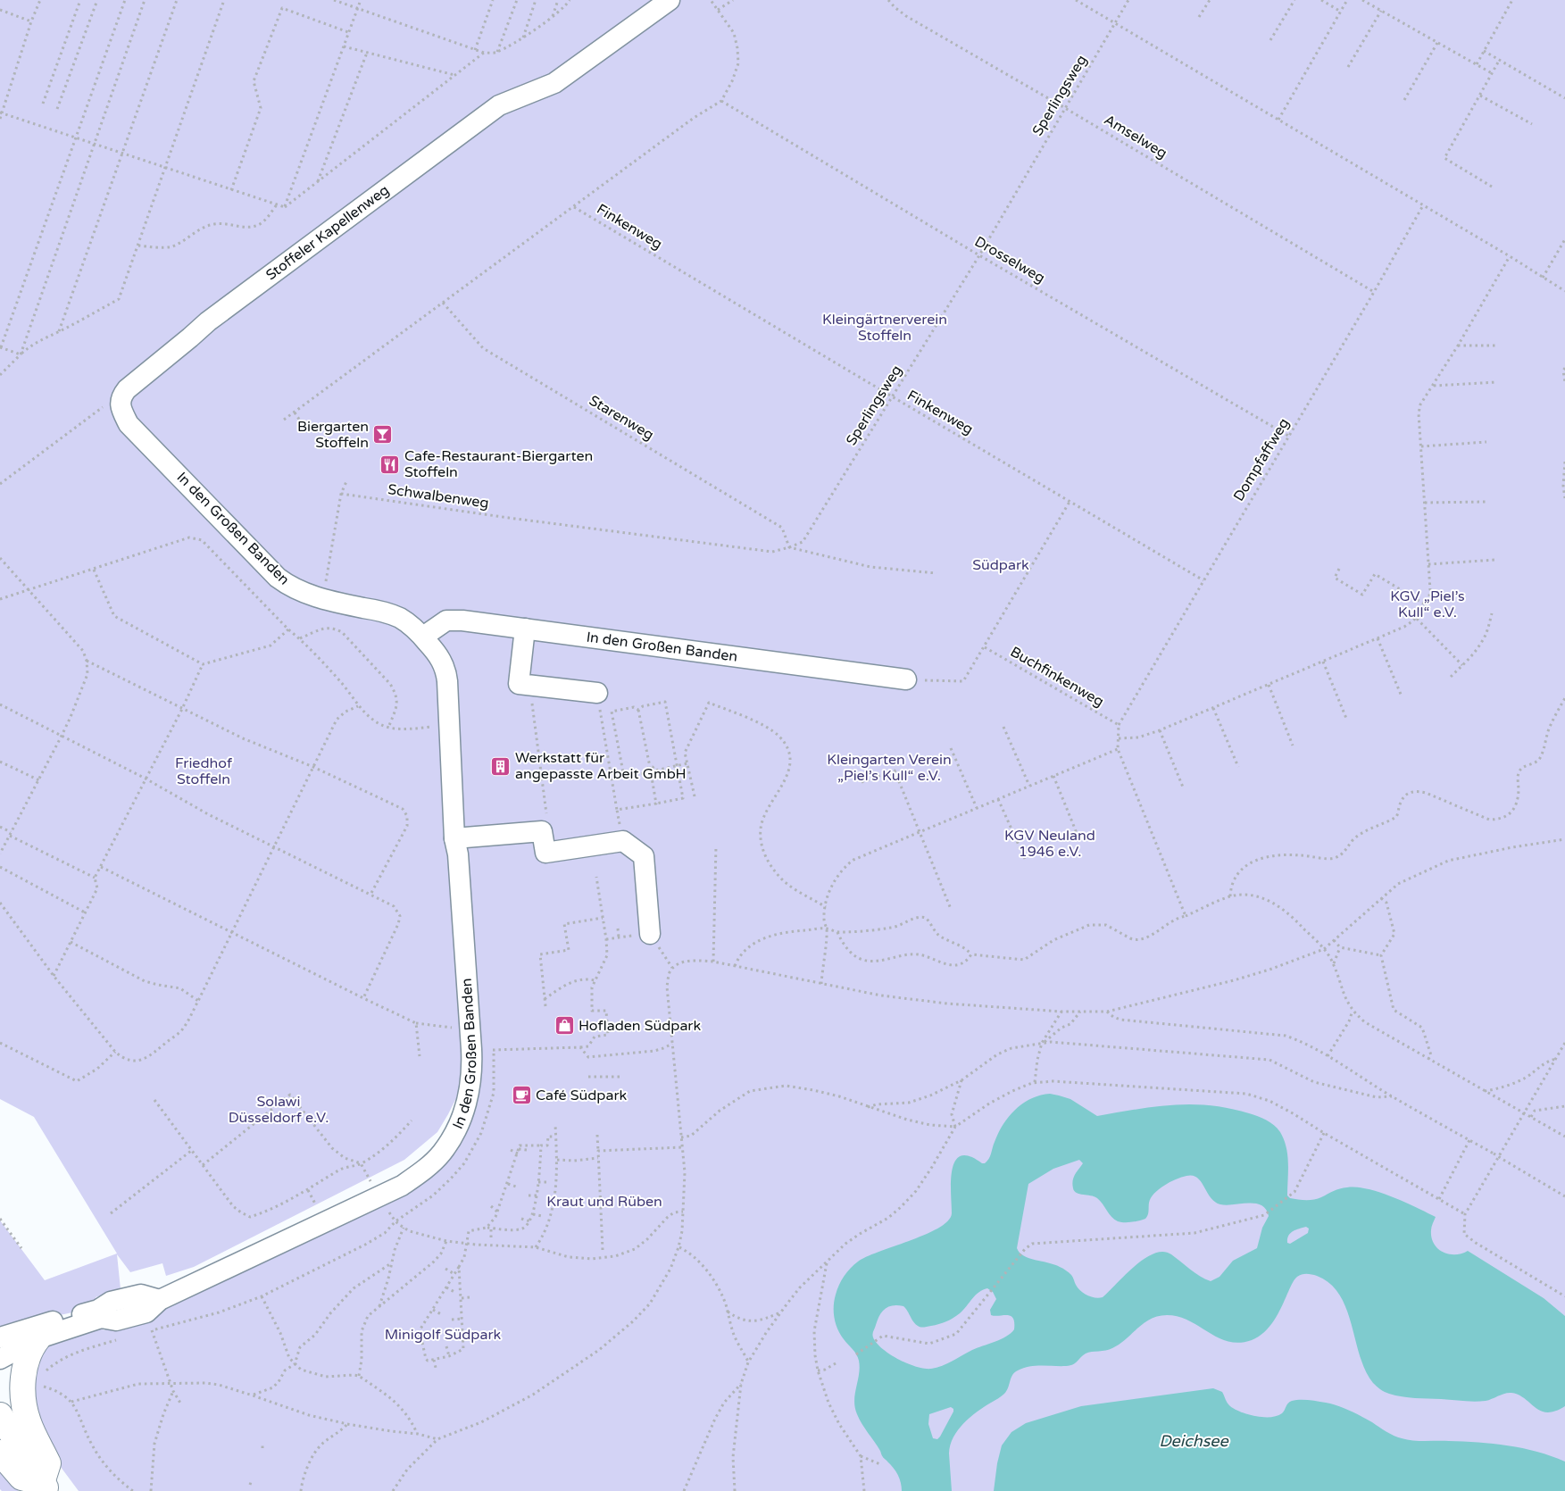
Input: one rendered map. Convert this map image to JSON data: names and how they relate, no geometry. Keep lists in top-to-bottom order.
{
  "streets": {
    "street": ["Stoffeler Kapellenweg", "In den Großen Banden"],
    "path": [
      "Sperlingsweg",
      "Amselweg",
      "Finkenweg",
      "Drosselweg",
      "Starenweg",
      "Dompfaffweg",
      "Schwalbenweg",
      "Buchfinkenweg"
    ]
  },
  "crossings": [
    ["Sperlingsweg", "Amselweg"],
    ["Sperlingsweg", "Finkenweg"],
    ["Sperlingsweg", "Drosselweg"],
    ["Sperlingsweg", "Starenweg"],
    ["Sperlingsweg", "Schwalbenweg"],
    ["Amselweg", "Dompfaffweg"],
    ["Finkenweg", "Dompfaffweg"],
    ["Stoffeler Kapellenweg", "In den Großen Banden"],
    ["Drosselweg", "Dompfaffweg"],
    ["Dompfaffweg", "Buchfinkenweg"]
  ],
  "water": ["Deichsee"],
  "parks": [
    "Kleingärtnerverein Stoffeln",
    "Südpark",
    "KGV „Piel’s Kull“ e.V.",
    "Kleingarten Verein „Piel’s Kull“ e.V.",
    "Friedhof Stoffeln",
    "KGV Neuland 1946 e.V.",
    "Solawi Düsseldorf e.V.",
    "Kraut und Rüben",
    "Minigolf Südpark"
  ],
  "places": {
    "bar": ["Biergarten Stoffeln"],
    "restaurant": ["Cafe-Restaurant-Biergarten Stoffeln"],
    "building": ["Werkstatt für angepasste Arbeit GmbH"],
    "shop": ["Hofladen Südpark"],
    "cafe": ["Café Südpark"]
  }
}
